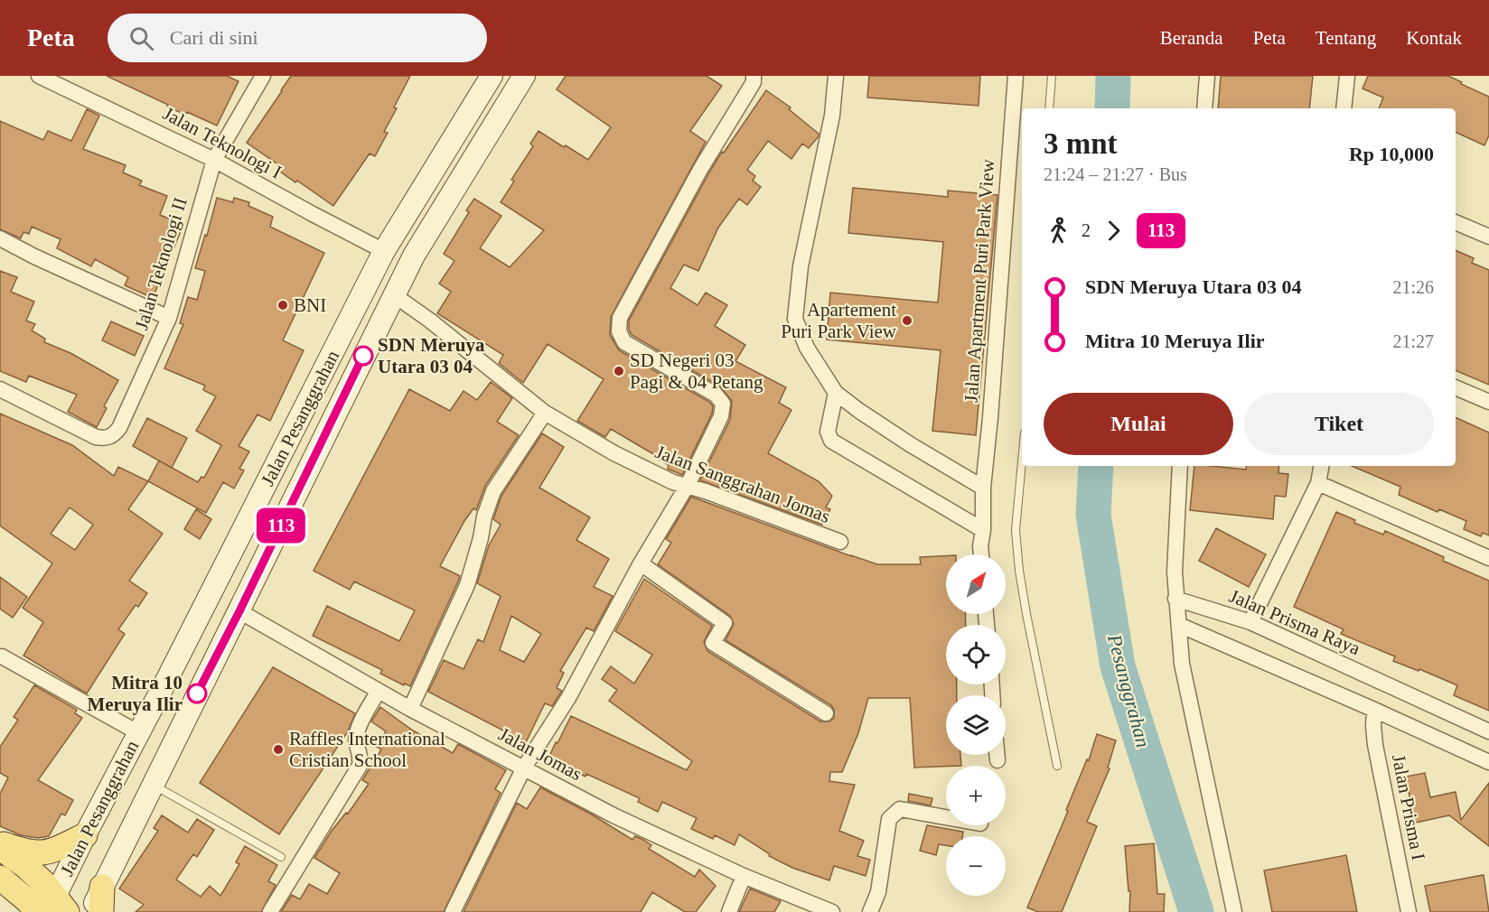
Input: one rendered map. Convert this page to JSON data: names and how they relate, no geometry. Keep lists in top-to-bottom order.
{
  "streets": {
    "main road": ["Jalan Pesanggrahan"],
    "street": [
      "Jalan Teknologi I",
      "Jalan Teknologi II",
      "Jalan Apartment Puri Park View",
      "Jalan Sanggrahan Jomas",
      "Jalan Prisma Raya",
      "Jalan Jomas",
      "Jalan Prisma I"
    ]
  },
  "crossings": [
    ["Jalan Teknologi I", "Jalan Teknologi II"],
    ["Jalan Teknologi I", "Jalan Pesanggrahan"],
    ["Jalan Pesanggrahan", "Jalan Sanggrahan Jomas"],
    ["Jalan Pesanggrahan", "Jalan Jomas"]
  ],
  "water": ["Pesanggrahan"],
  "places": [
    "BNI",
    "Apartement Puri Park View",
    "SDN Meruya Utara 03 04",
    "SD Negeri 03 Pagi & 04 Petang",
    "Mitra 10 Meruya Ilir",
    "Raffles International Cristian School"
  ],
  "lines": ["bus line 113"],
  "north": "top right",
  "page": {
    "header": "Peta",
    "search": "Cari di sini",
    "nav": [
      "Beranda",
      "Peta",
      "Tentang",
      "Kontak"
    ],
    "on_map": "113",
    "heading": ["3 mnt", "21:24 – 21:27 · Bus", "Rp 10,000"],
    "legs": ["2", "113"],
    "list": [
      {
        "name": "SDN Meruya Utara 03 04",
        "value": "21:26"
      },
      {
        "name": "Mitra 10 Meruya Ilir",
        "value": "21:27"
      }
    ],
    "buttons": ["Mulai", "Tiket"],
    "map_buttons": ["+", "−"]
  }
}
